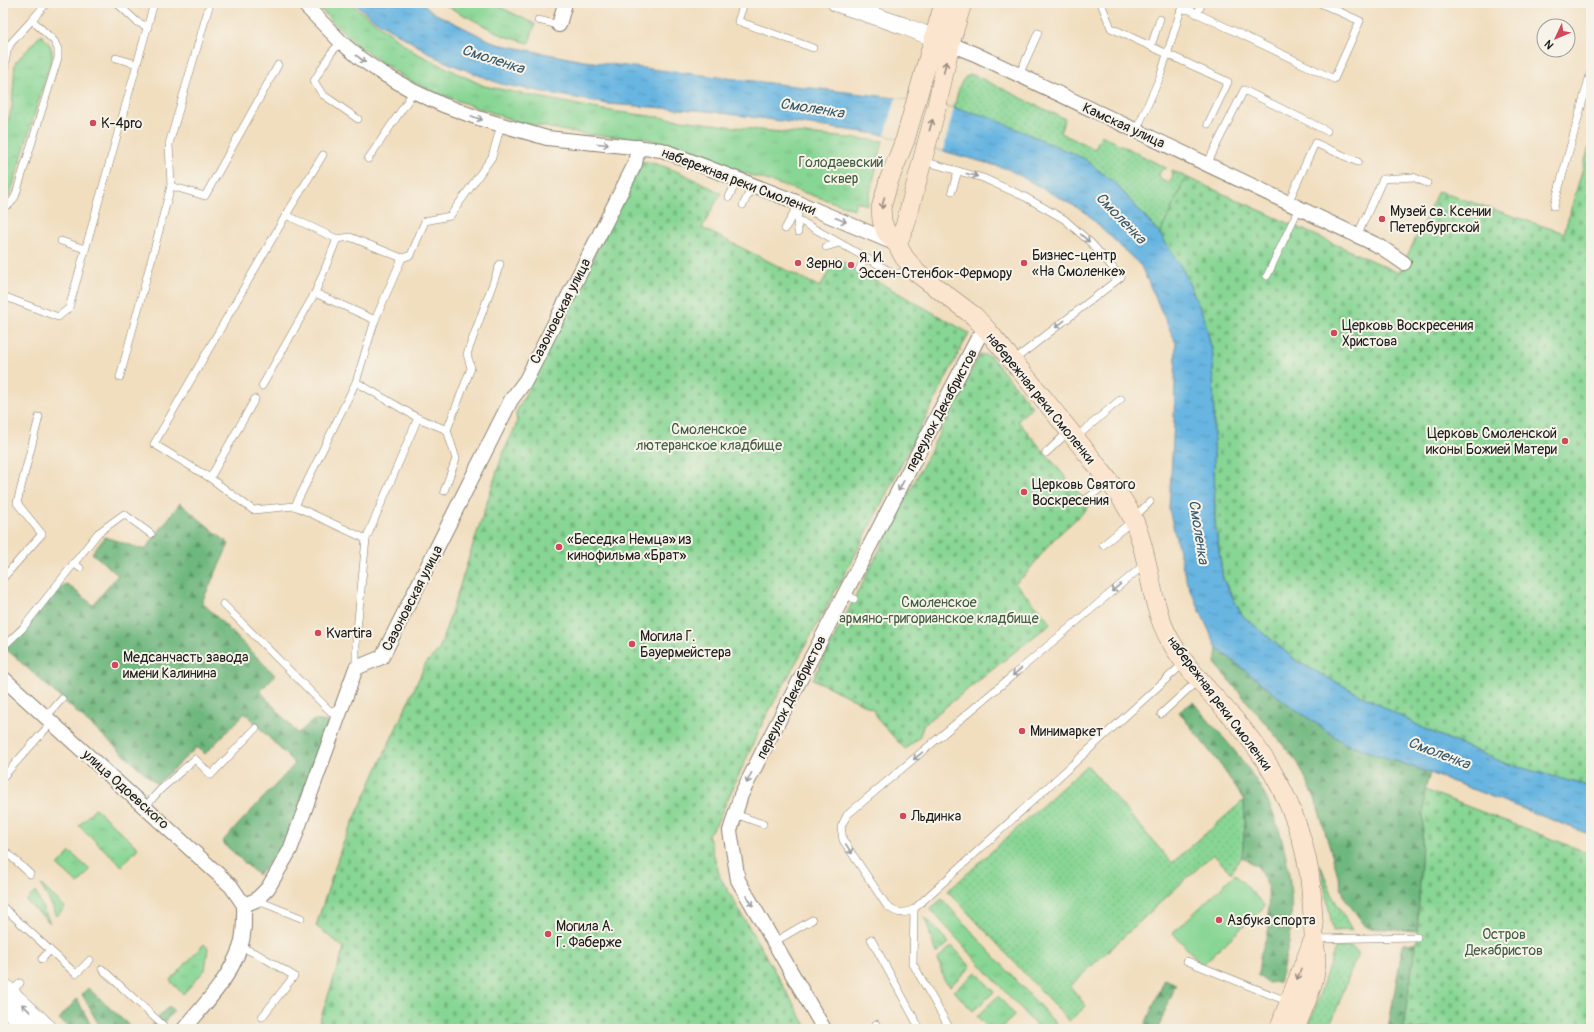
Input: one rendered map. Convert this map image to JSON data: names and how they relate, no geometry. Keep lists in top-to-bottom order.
{
  "streets": {
    "main road": ["набережная реки Смоленки"],
    "street": [
      "Камская улица",
      "Сазоновская улица",
      "переулок Декабристов",
      "улица Одоевского"
    ]
  },
  "crossings": [
    ["Камская улица", "набережная реки Смоленки"],
    ["набережная реки Смоленки", "Сазоновская улица"],
    ["набережная реки Смоленки", "переулок Декабристов"]
  ],
  "one_way": ["переулок Декабристов"],
  "water": ["Смоленка"],
  "parks": [
    "Голодаевский сквер",
    "Смоленское лютеранское кладбище",
    "Смоленское армяно-григорианское кладбище",
    "Остров Декабристов"
  ],
  "places": [
    "K-4pro",
    "Музей св. Ксении Петербургской",
    "Зерно",
    "Бизнес-центр «На Смоленке»",
    "Я. И. Эссен-Стенбок-Фермору",
    "Церковь Воскресения Христова",
    "Церковь Смоленской иконы Божией Матери",
    "Церковь Святого Воскресения",
    "«Беседка Немца» из кинофильма «Брат»",
    "Kvartira",
    "Могила Г. Бауермейстера",
    "Медсанчасть завода имени Калинина",
    "Минимаркет",
    "Льдинка",
    "Азбука спорта",
    "Могила А. Г. Фаберже"
  ],
  "north": "bottom left"
}
